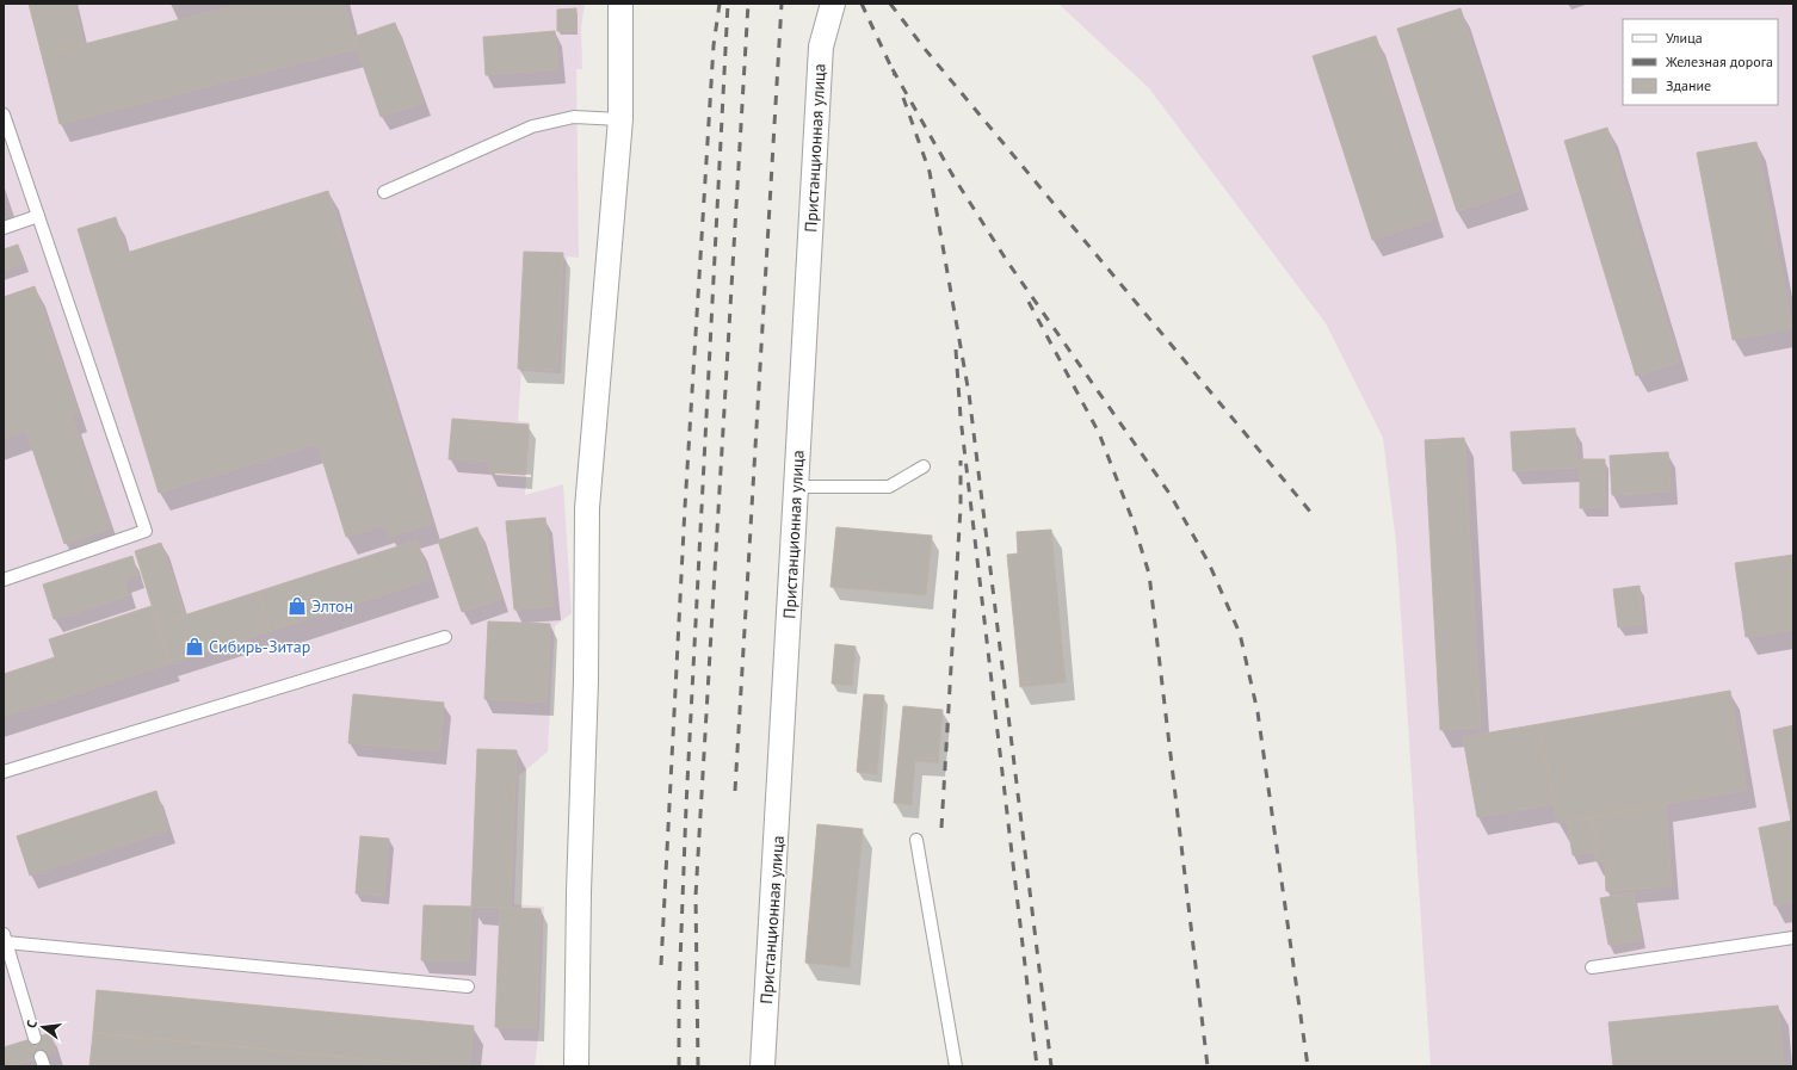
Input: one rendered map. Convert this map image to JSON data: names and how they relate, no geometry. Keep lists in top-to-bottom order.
{
  "streets": {
    "street": ["Пристанционная улица"]
  },
  "places": {
    "shop": ["Элтон", "Сибирь-Зитар"]
  },
  "legend": ["Улица", "Железная дорога", "Здание"],
  "north": "left"
}
